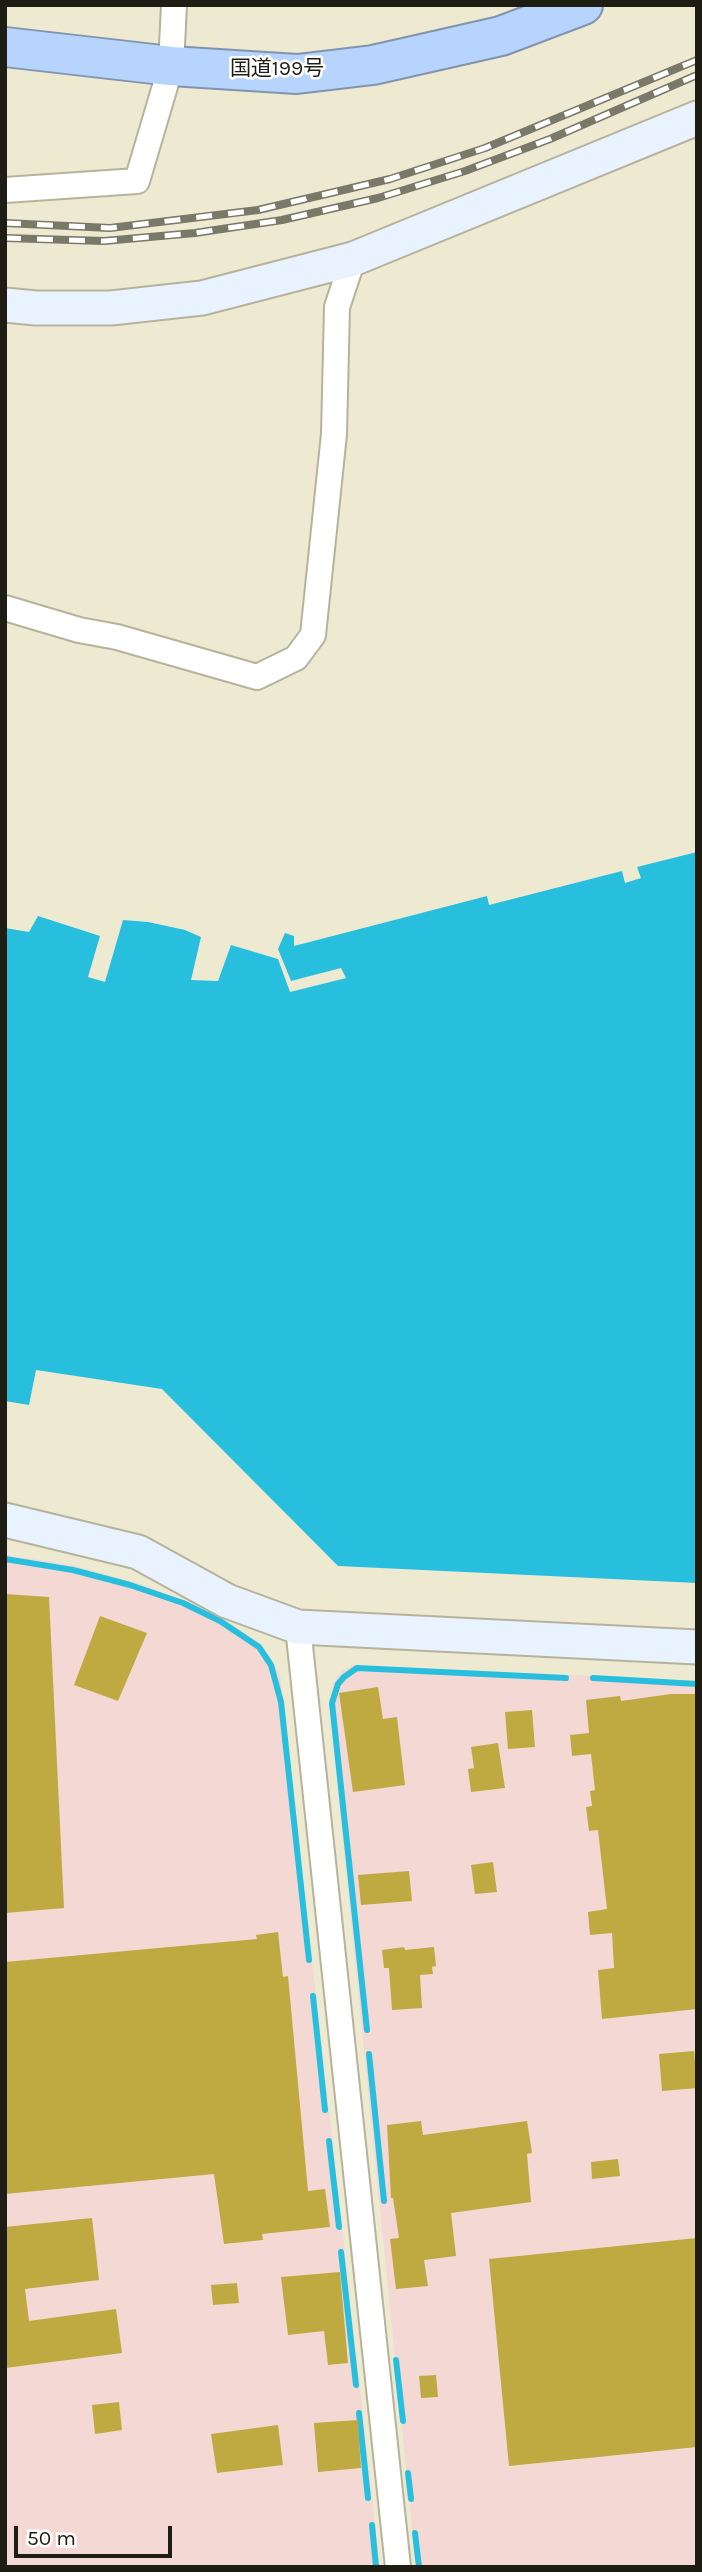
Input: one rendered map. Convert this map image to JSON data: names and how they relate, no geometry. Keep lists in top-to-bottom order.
{
  "streets": {
    "highway": ["国道199号"]
  },
  "scale_bar": "50 m"
}
